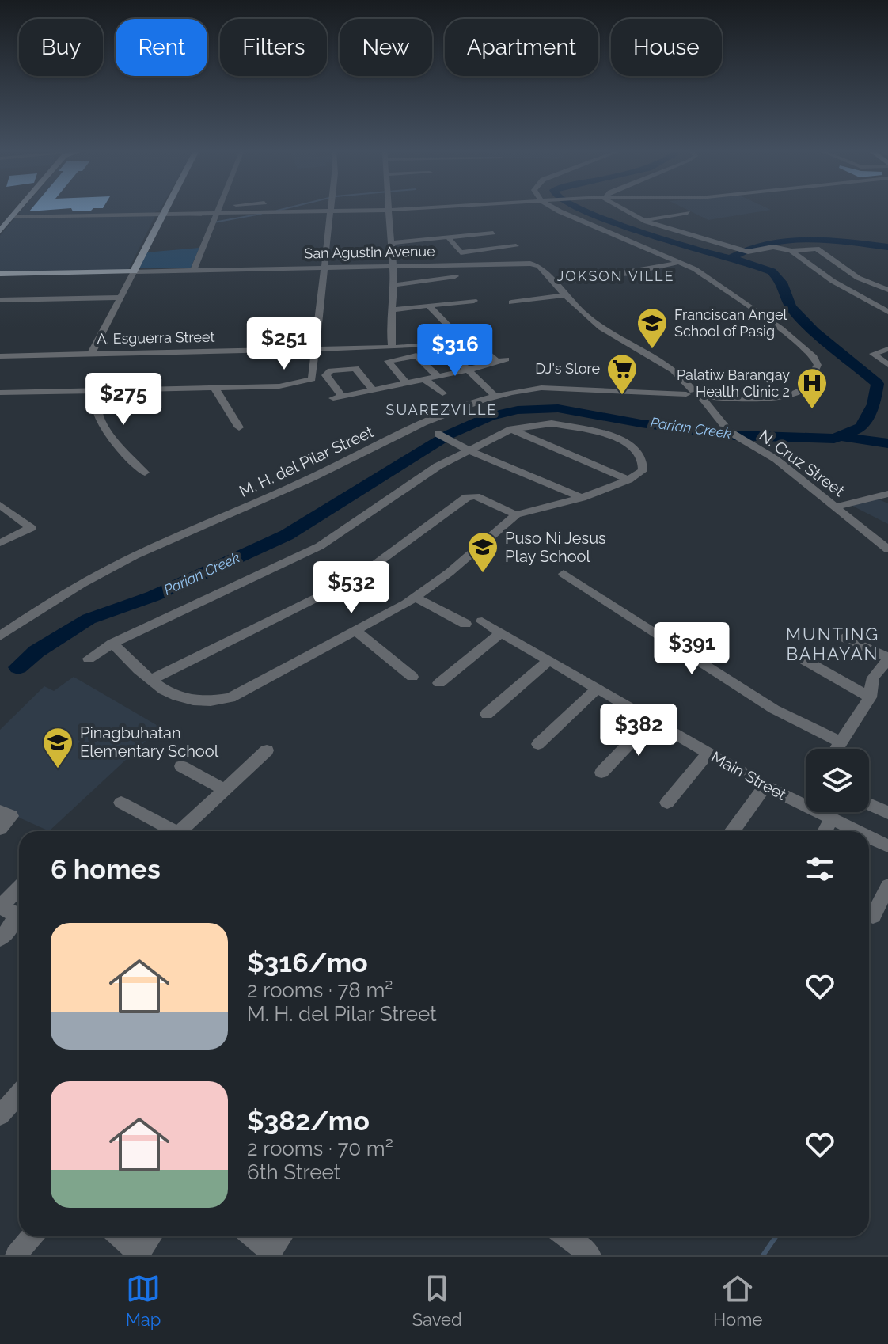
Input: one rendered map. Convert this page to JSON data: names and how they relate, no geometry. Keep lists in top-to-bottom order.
{
  "streets": {
    "main road": ["San Agustin Avenue"],
    "street": [
      "A. Esguerra Street",
      "M. H. del Pilar Street",
      "N. Cruz Street",
      "Main Street"
    ]
  },
  "crossings": [
    ["San Agustin Avenue", "M. H. del Pilar Street"],
    ["M. H. del Pilar Street", "N. Cruz Street"]
  ],
  "districts": ["JOKSON VILLE", "SUAREZVILLE", "MUNTING BAHAYAN"],
  "water": ["Parian Creek"],
  "places": {
    "school or university": ["Franciscan Angel School of Pasig", "Puso Ni Jesus Play School", "Pinagbuhatan Elementary School"],
    "supermarket": ["DJ's Store"],
    "hospital": ["Palatiw Barangay Health Clinic 2"]
  },
  "page": {
    "chip": [
      "Buy",
      "Rent",
      "Filters",
      "New",
      "Apartment",
      "House"
    ],
    "price": [
      "$251",
      "$316",
      "$275",
      "$532",
      "$391",
      "$382"
    ],
    "heading": "6 homes",
    "list": [
      {
        "name": "$316/mo",
        "note": "2 rooms · 78 m² · M. H. del Pilar Street"
      },
      {
        "name": "$382/mo",
        "note": "2 rooms · 70 m² · 6th Street"
      }
    ],
    "tabs": ["Map", "Saved", "Home"]
  }
}
